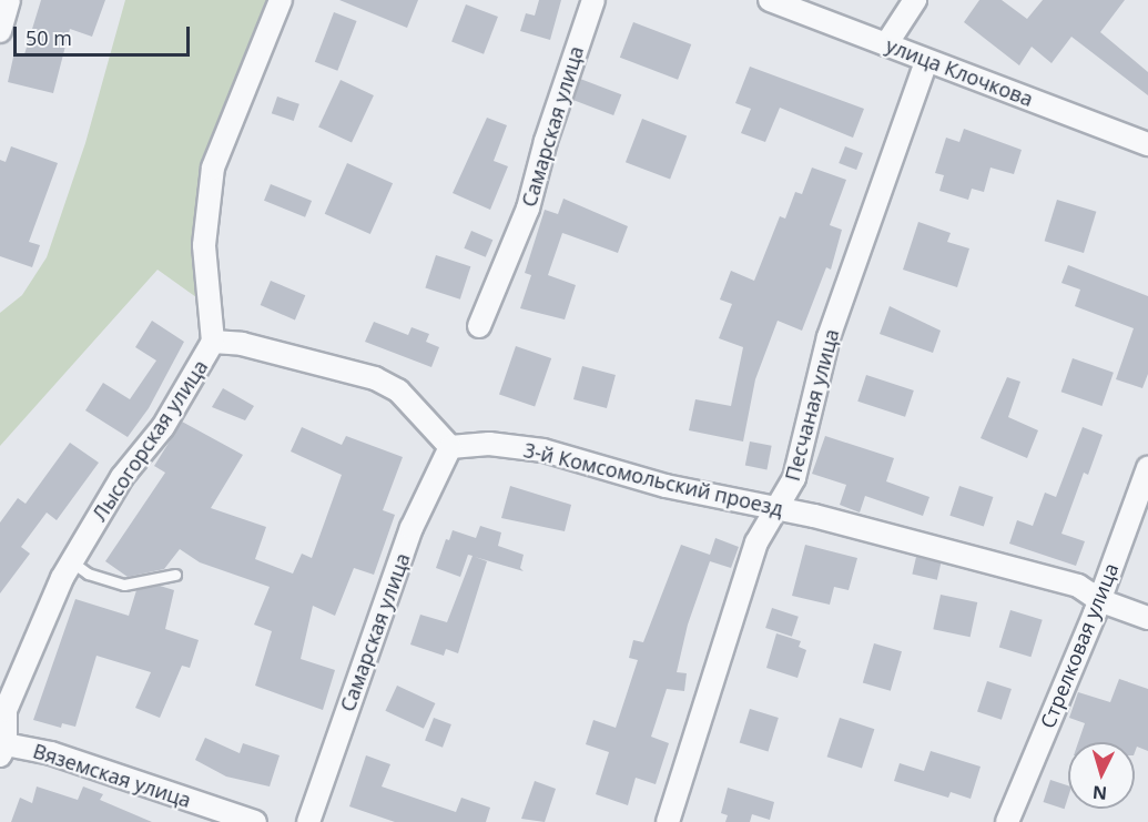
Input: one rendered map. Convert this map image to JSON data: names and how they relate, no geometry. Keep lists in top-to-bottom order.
{
  "streets": {
    "street": [
      "улица Клочкова",
      "Самарская улица",
      "Песчаная улица",
      "Лысогорская улица",
      "3-й Комсомольский проезд",
      "Стрелковая улица",
      "Вяземская улица"
    ]
  },
  "crossings": [
    ["улица Клочкова", "Песчаная улица"],
    ["Самарская улица", "3-й Комсомольский проезд"],
    ["Песчаная улица", "3-й Комсомольский проезд"],
    ["Лысогорская улица", "Вяземская улица"],
    ["3-й Комсомольский проезд", "Стрелковая улица"]
  ],
  "scale_bar": "50 m",
  "north": "bottom"
}
